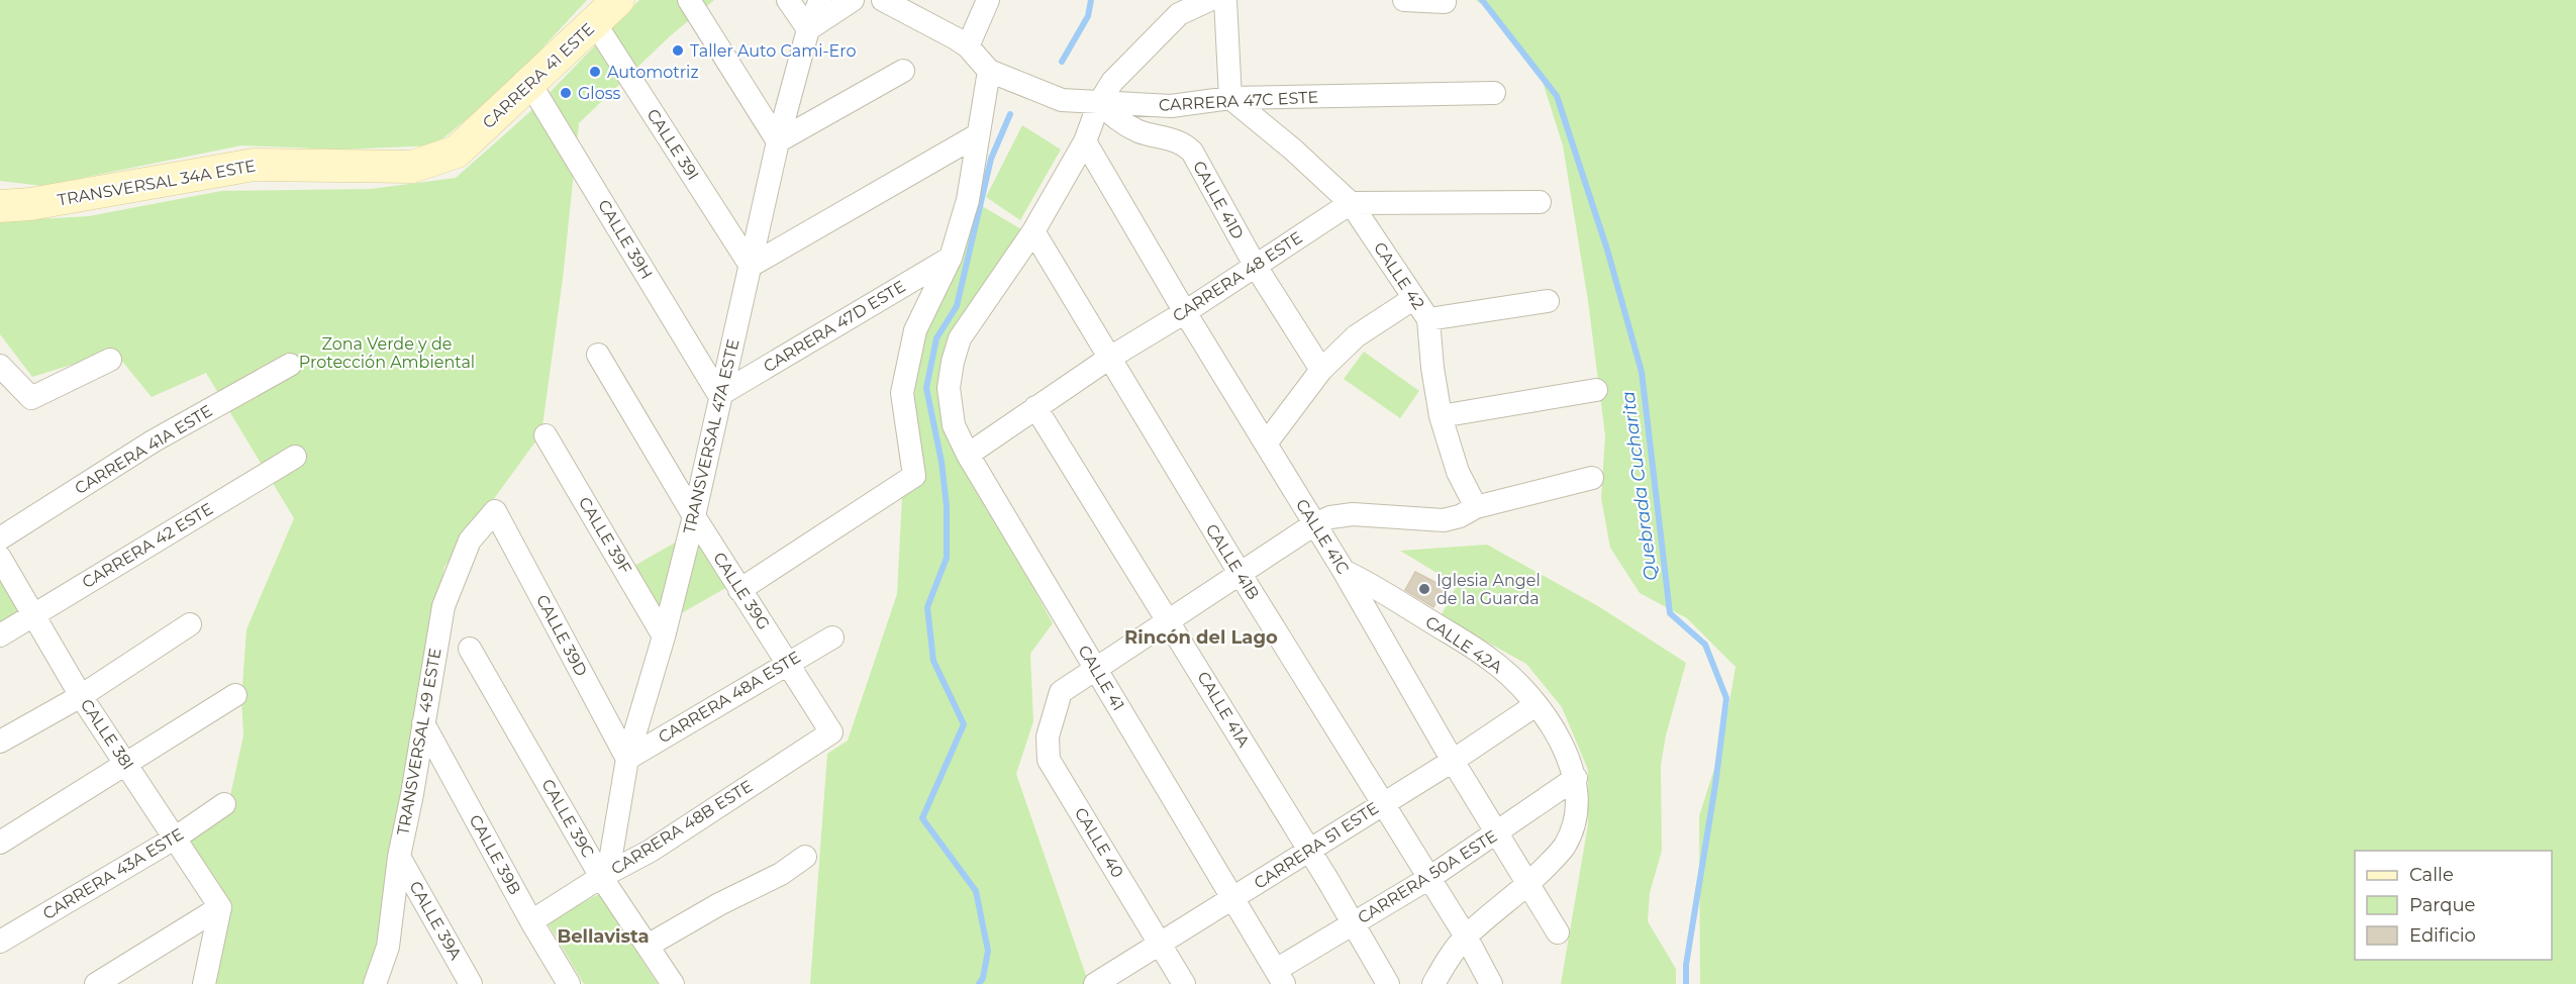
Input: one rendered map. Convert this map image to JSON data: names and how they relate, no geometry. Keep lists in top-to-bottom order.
{
  "streets": {
    "street": [
      "CARRERA 41 ESTE",
      "CARRERA 47C ESTE",
      "CALLE 39I",
      "TRANSVERSAL 34A ESTE",
      "CALLE 41D",
      "CALLE 39H",
      "CALLE 42",
      "CARRERA 48 ESTE",
      "CARRERA 47D ESTE",
      "TRANSVERSAL 47A ESTE",
      "CARRERA 41A ESTE",
      "CALLE 39F",
      "CALLE 41C",
      "CARRERA 42 ESTE",
      "CALLE 41B",
      "CALLE 39G",
      "CALLE 39D",
      "CALLE 42A",
      "CALLE 41",
      "CARRERA 48A ESTE",
      "CALLE 41A",
      "CALLE 38I",
      "TRANSVERSAL 49 ESTE",
      "CALLE 39C",
      "CARRERA 48B ESTE",
      "CALLE 40",
      "CARRERA 51 ESTE",
      "CALLE 39B",
      "CARRERA 43A ESTE",
      "CARRERA 50A ESTE",
      "CALLE 39A"
    ]
  },
  "crossings": [
    ["CARRERA 41 ESTE", "CALLE 39I"],
    ["CARRERA 41 ESTE", "TRANSVERSAL 34A ESTE"],
    ["CARRERA 41 ESTE", "CALLE 39H"],
    ["CARRERA 47C ESTE", "CALLE 41D"],
    ["CARRERA 47C ESTE", "CALLE 42"],
    ["CALLE 39I", "TRANSVERSAL 47A ESTE"],
    ["CALLE 41D", "CARRERA 48 ESTE"],
    ["CALLE 39H", "CARRERA 47D ESTE"],
    ["CALLE 39H", "TRANSVERSAL 47A ESTE"],
    ["CALLE 42", "CARRERA 48 ESTE"],
    ["CARRERA 48 ESTE", "CALLE 41C"],
    ["CARRERA 48 ESTE", "CALLE 41B"],
    ["CARRERA 48 ESTE", "CALLE 41"],
    ["CARRERA 48 ESTE", "CALLE 41A"],
    ["CARRERA 47D ESTE", "TRANSVERSAL 47A ESTE"],
    ["TRANSVERSAL 47A ESTE", "CALLE 39F"],
    ["TRANSVERSAL 47A ESTE", "CALLE 39G"],
    ["TRANSVERSAL 47A ESTE", "CALLE 39D"],
    ["TRANSVERSAL 47A ESTE", "CARRERA 48A ESTE"],
    ["TRANSVERSAL 47A ESTE", "CALLE 39C"],
    ["TRANSVERSAL 47A ESTE", "CARRERA 48B ESTE"],
    ["CALLE 41C", "CALLE 42A"],
    ["CALLE 41C", "CARRERA 51 ESTE"],
    ["CALLE 41C", "CARRERA 50A ESTE"],
    ["CARRERA 42 ESTE", "CALLE 38I"],
    ["CALLE 41B", "CALLE 41"],
    ["CALLE 41B", "CARRERA 51 ESTE"],
    ["CALLE 41B", "CARRERA 50A ESTE"],
    ["CALLE 39G", "CARRERA 48A ESTE"],
    ["CALLE 39G", "CARRERA 48B ESTE"],
    ["CALLE 39D", "CARRERA 48A ESTE"],
    ["CALLE 39D", "TRANSVERSAL 49 ESTE"],
    ["CALLE 42A", "CARRERA 51 ESTE"],
    ["CALLE 42A", "CARRERA 50A ESTE"],
    ["CALLE 41", "CALLE 40"],
    ["CALLE 41", "CARRERA 51 ESTE"],
    ["CALLE 41", "CARRERA 50A ESTE"],
    ["CALLE 41A", "CARRERA 51 ESTE"],
    ["CALLE 41A", "CARRERA 50A ESTE"],
    ["CALLE 38I", "CARRERA 43A ESTE"],
    ["TRANSVERSAL 49 ESTE", "CALLE 39B"],
    ["TRANSVERSAL 49 ESTE", "CALLE 39A"],
    ["CALLE 39C", "CARRERA 48B ESTE"],
    ["CARRERA 48B ESTE", "CALLE 39B"],
    ["CALLE 40", "CARRERA 51 ESTE"]
  ],
  "districts": ["Rincón del Lago", "Bellavista"],
  "water": ["Quebrada Cucharita"],
  "parks": ["Zona Verde y de Protección Ambiental"],
  "places": [
    "Taller Auto Cami-Ero",
    "Automotriz",
    "Gloss",
    "Iglesia Angel de la Guarda"
  ],
  "legend": ["Calle", "Parque", "Edificio"]
}
